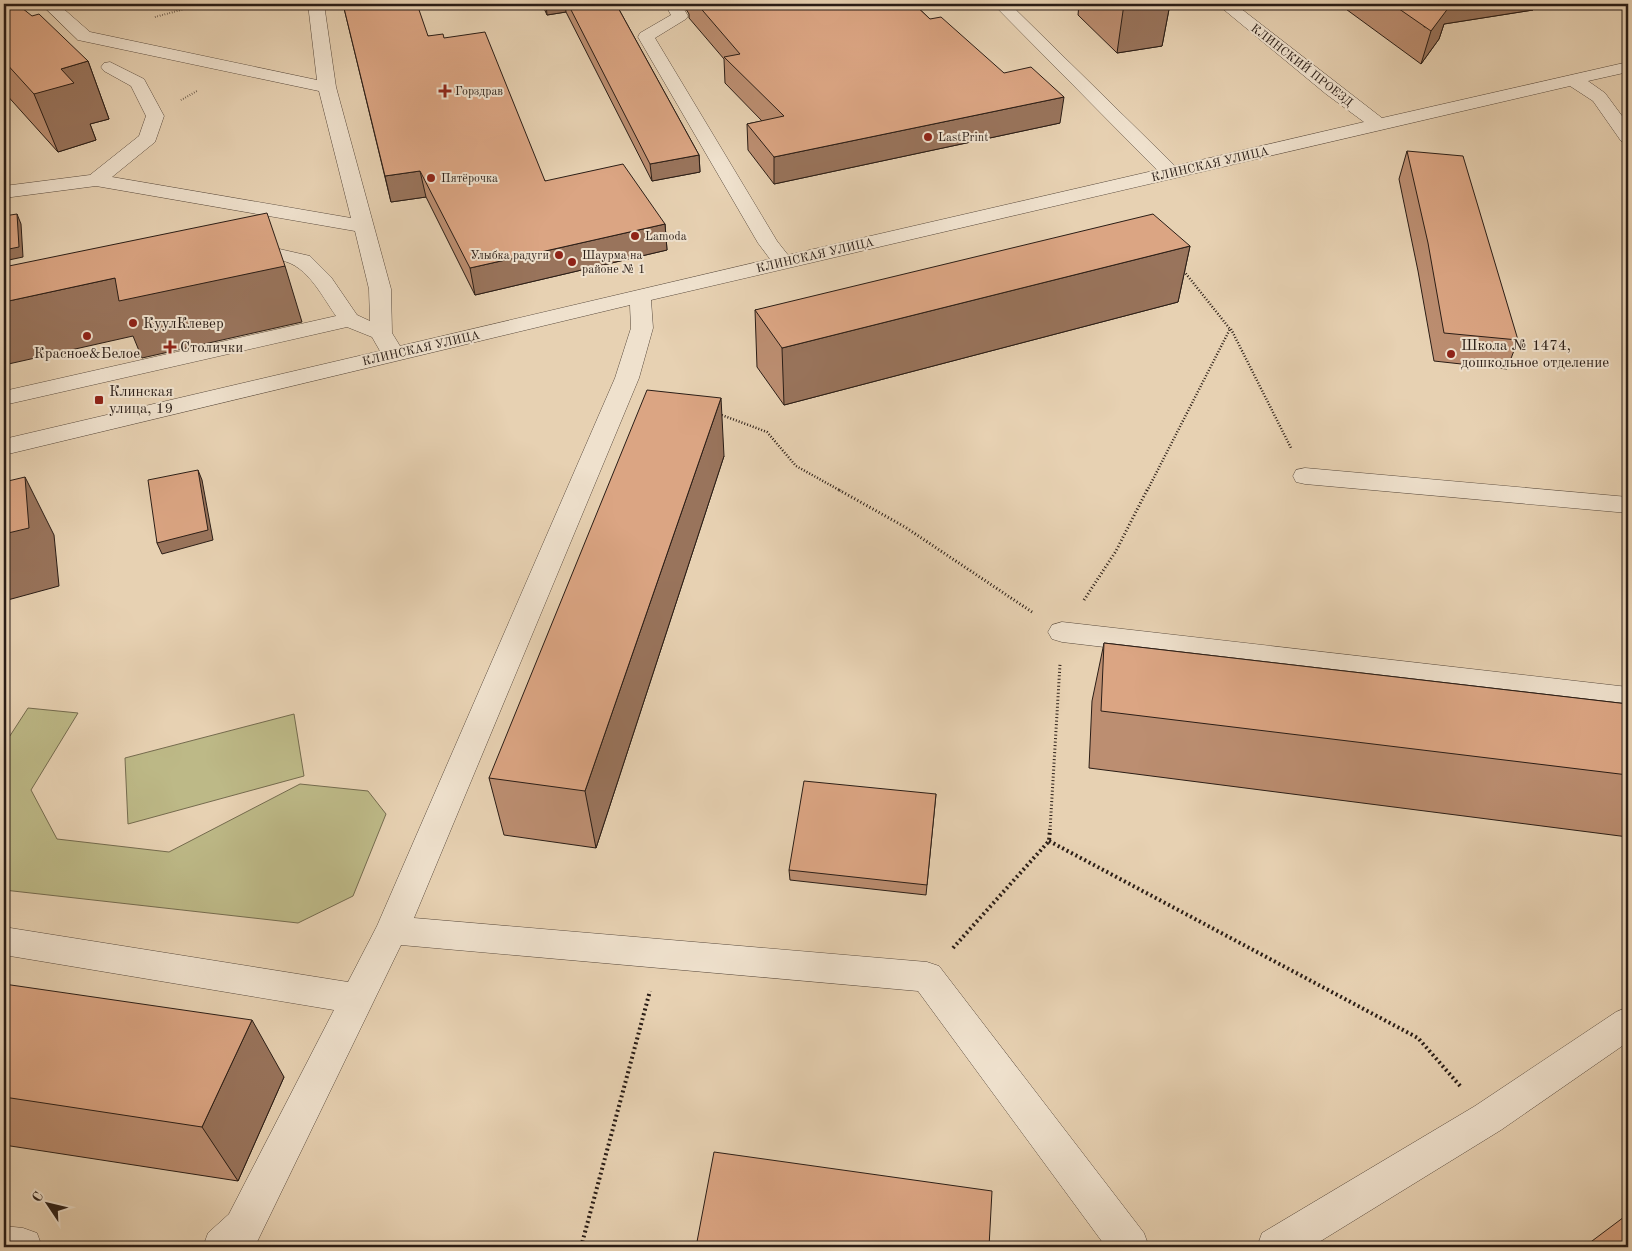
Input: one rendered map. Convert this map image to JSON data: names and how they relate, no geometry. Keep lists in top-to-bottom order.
{
  "streets": {
    "street": ["КЛИНСКИЙ ПРОЕЗД", "КЛИНСКАЯ УЛИЦА"]
  },
  "crossings": [
    ["КЛИНСКИЙ ПРОЕЗД", "КЛИНСКАЯ УЛИЦА"]
  ],
  "places": {
    "health": ["Горздрав", "Столички"],
    "other": [
      "LastPrint",
      "Пятёрочка",
      "Lamoda",
      "Улыбка радуги",
      "Шаурма на районе № 1",
      "КуулКлевер",
      "Красное&Белое",
      "Школа № 1474, дошкольное отделение"
    ],
    "transit": ["Клинская улица, 19"]
  },
  "north": "top left"
}
